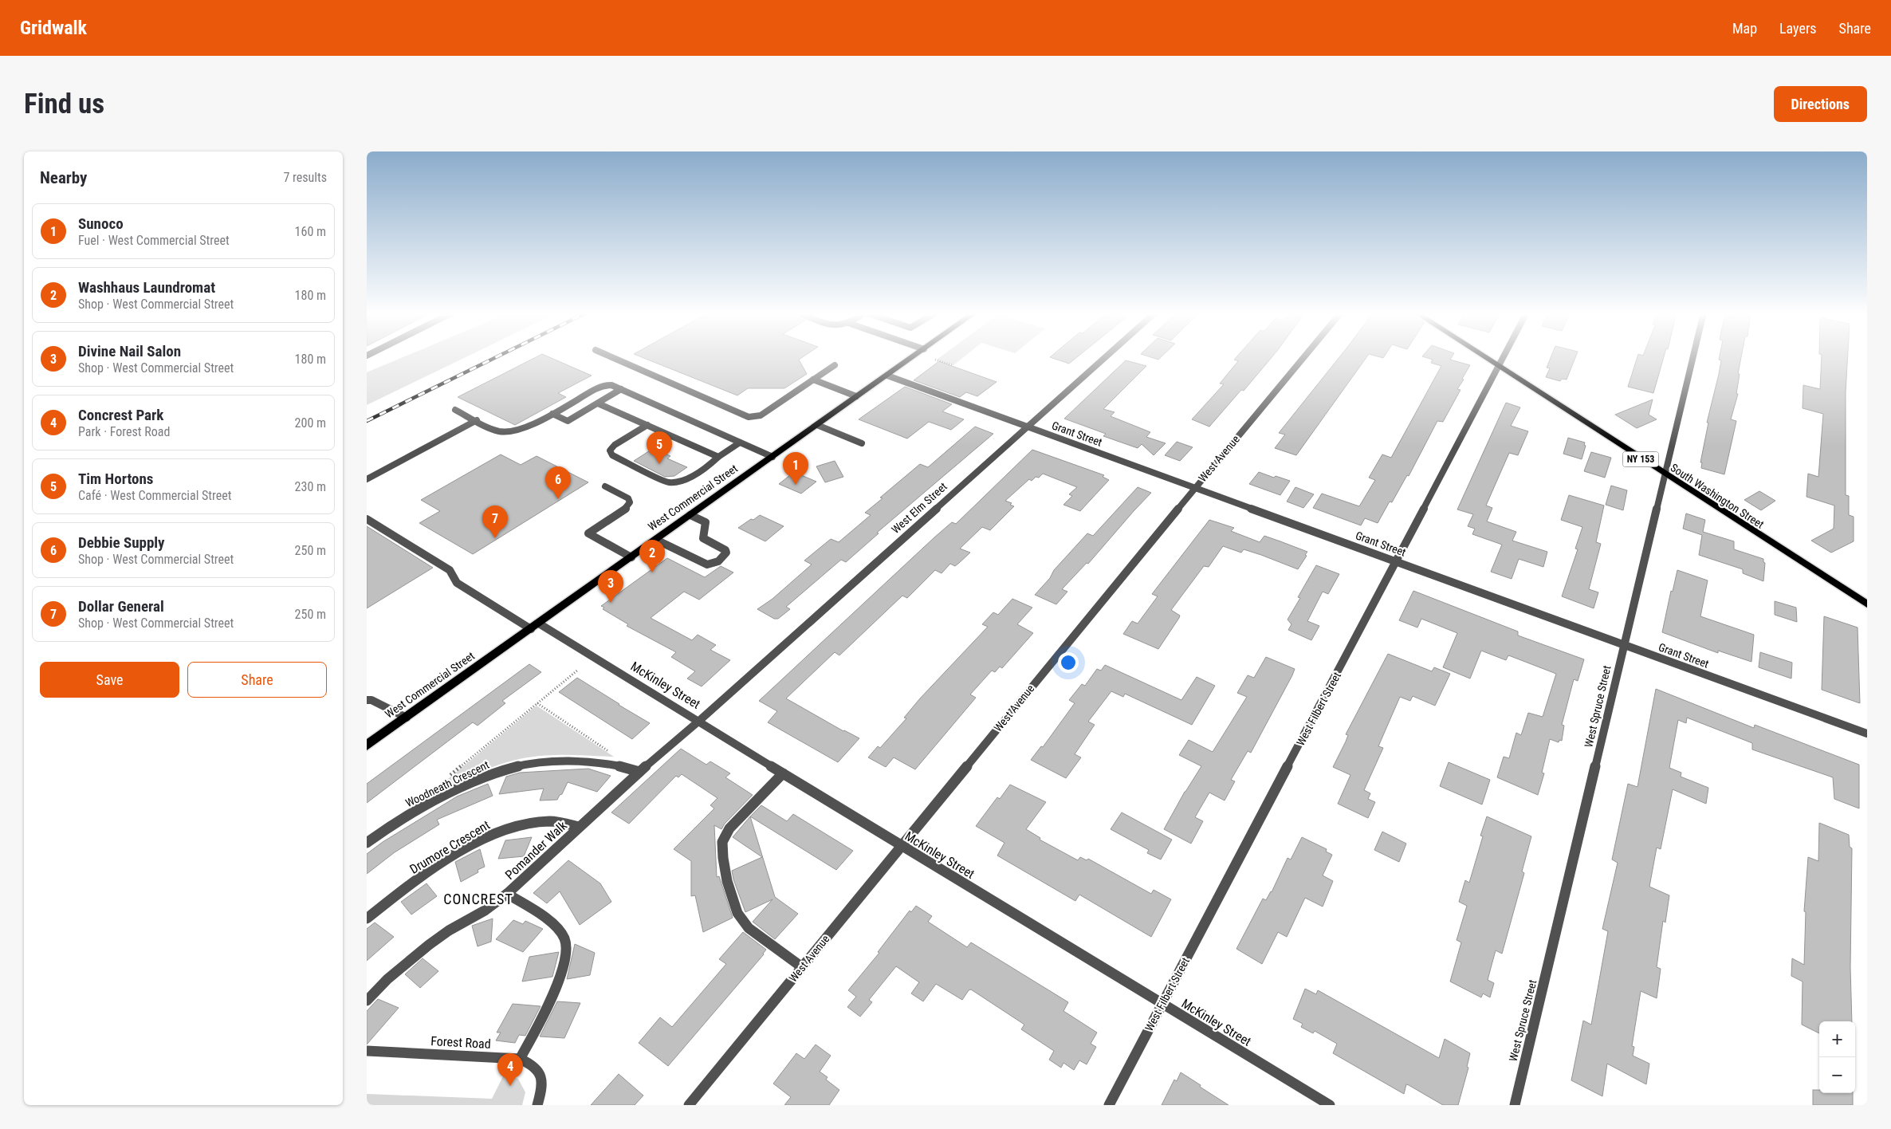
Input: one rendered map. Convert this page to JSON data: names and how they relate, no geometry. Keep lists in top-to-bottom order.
{
  "streets": {
    "main road": ["NY 153", "South Washington Street", "West Commercial Street"],
    "street": [
      "Grant Street",
      "West Avenue",
      "West Elm Street",
      "McKinley Street",
      "West Spruce Street",
      "West Filbert Street",
      "Woodneath Crescent",
      "Drumore Crescent",
      "Pomander Walk",
      "Forest Road"
    ]
  },
  "crossings": [
    ["Grant Street", "West Avenue"],
    ["Grant Street", "West Commercial Street"],
    ["Grant Street", "West Elm Street"],
    ["Grant Street", "West Spruce Street"],
    ["Grant Street", "West Filbert Street"],
    ["West Avenue", "McKinley Street"],
    ["South Washington Street", "West Spruce Street"],
    ["South Washington Street", "West Filbert Street"],
    ["West Commercial Street", "McKinley Street"],
    ["West Elm Street", "McKinley Street"],
    ["West Elm Street", "Pomander Walk"],
    ["McKinley Street", "West Filbert Street"],
    ["McKinley Street", "Pomander Walk"],
    ["Woodneath Crescent", "Pomander Walk"],
    ["Drumore Crescent", "Pomander Walk"],
    ["Pomander Walk", "Forest Road"]
  ],
  "districts": ["CONCREST"],
  "page": {
    "header": "Gridwalk",
    "nav": ["Map", "Layers", "Share"],
    "buttons": [
      "Directions",
      ["Save", "Share"]
    ],
    "title": "Find us",
    "heading": ["Nearby", "7 results"],
    "list": [
      {
        "mark": "1",
        "name": "Sunoco",
        "note": "Fuel · West Commercial Street",
        "value": "160 m"
      },
      {
        "mark": "2",
        "name": "Washhaus Laundromat",
        "note": "Shop · West Commercial Street",
        "value": "180 m"
      },
      {
        "mark": "3",
        "name": "Divine Nail Salon",
        "note": "Shop · West Commercial Street",
        "value": "180 m"
      },
      {
        "mark": "4",
        "name": "Concrest Park",
        "note": "Park · Forest Road",
        "value": "200 m"
      },
      {
        "mark": "5",
        "name": "Tim Hortons",
        "note": "Café · West Commercial Street",
        "value": "230 m"
      },
      {
        "mark": "6",
        "name": "Debbie Supply",
        "note": "Shop · West Commercial Street",
        "value": "250 m"
      },
      {
        "mark": "7",
        "name": "Dollar General",
        "note": "Shop · West Commercial Street",
        "value": "250 m"
      }
    ],
    "pins": [
      "5",
      "1",
      "6",
      "7",
      "2",
      "3",
      "4"
    ],
    "map_buttons": ["+", "−"]
  }
}
